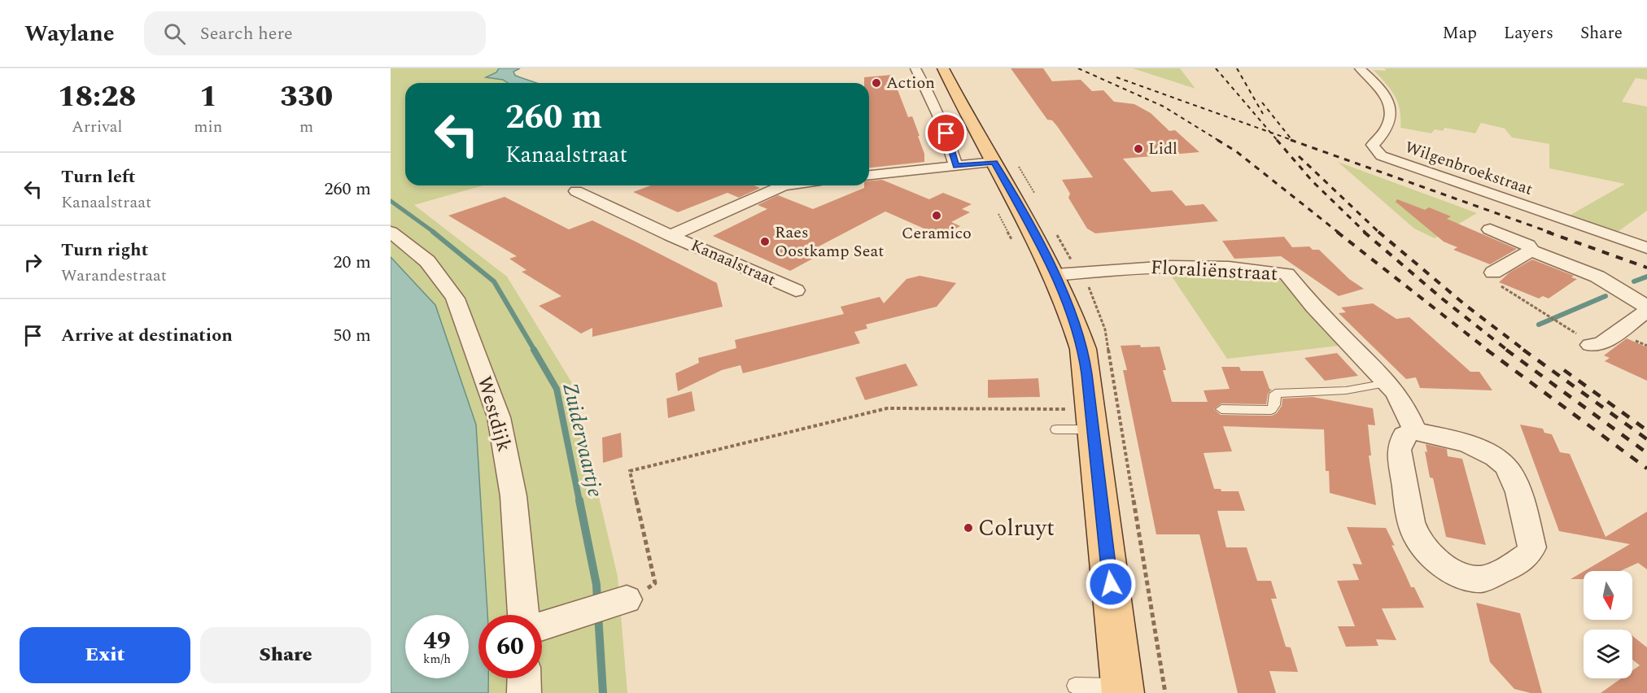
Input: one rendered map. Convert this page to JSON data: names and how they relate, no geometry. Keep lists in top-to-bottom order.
{
  "streets": {
    "street": [
      "Wilgenbroekstraat",
      "Kanaalstraat",
      "Floraliënstraat",
      "Westdijk"
    ]
  },
  "water": ["Zuidervaartje"],
  "places": [
    "Action",
    "Lidl",
    "Ceramico",
    "Raes Oostkamp Seat",
    "Colruyt"
  ],
  "north": "bottom",
  "page": {
    "header": "Waylane",
    "search": "Search here",
    "nav": ["Map", "Layers", "Share"],
    "eta": [
      "18:28",
      "Arrival",
      "1",
      "min",
      "330",
      "m"
    ],
    "turn": ["260 m", "Kanaalstraat"],
    "list": [
      {
        "name": "Turn left",
        "note": "Kanaalstraat",
        "value": "260 m"
      },
      {
        "name": "Turn right",
        "note": "Warandestraat",
        "value": "20 m"
      },
      {
        "name": "Arrive at destination",
        "value": "50 m"
      }
    ],
    "speed": "49 km/h",
    "limit": "60",
    "buttons": ["Exit", "Share"]
  }
}
